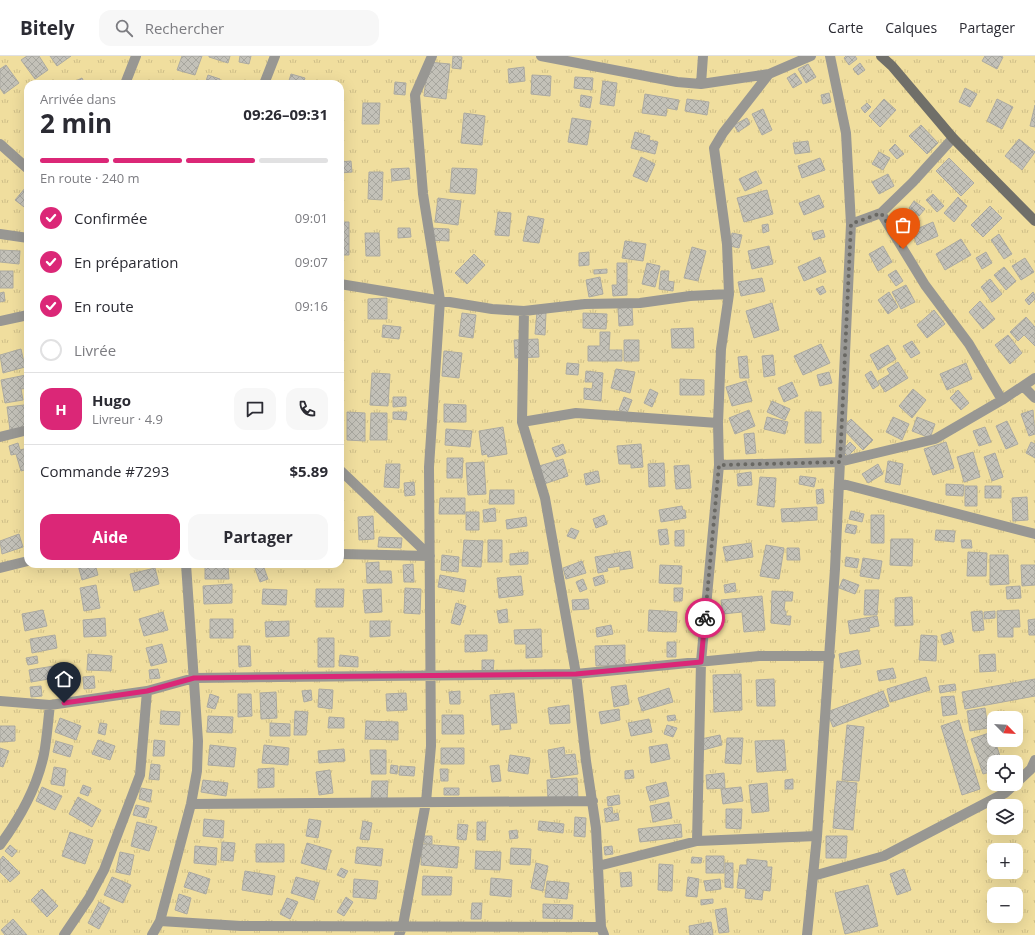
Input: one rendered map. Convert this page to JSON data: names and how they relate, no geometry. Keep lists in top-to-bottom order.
{
  "north": "bottom right",
  "page": {
    "header": "Bitely",
    "search": "Rechercher",
    "nav": ["Carte", "Calques", "Partager"],
    "heading": ["2 min", "Arrivée dans", "09:26–09:31"],
    "panel": [
      "Hugo",
      "Livreur · 4.9",
      "Commande #7293",
      "$5.89"
    ],
    "bar": "En route · 240 m",
    "list": [
      ["Confirmée", "09:01"],
      ["En préparation", "09:07"],
      ["En route", "09:16"],
      "Livrée"
    ],
    "round": "H",
    "buttons": ["Aide", "Partager"],
    "map_buttons": ["+", "−"]
  }
}
